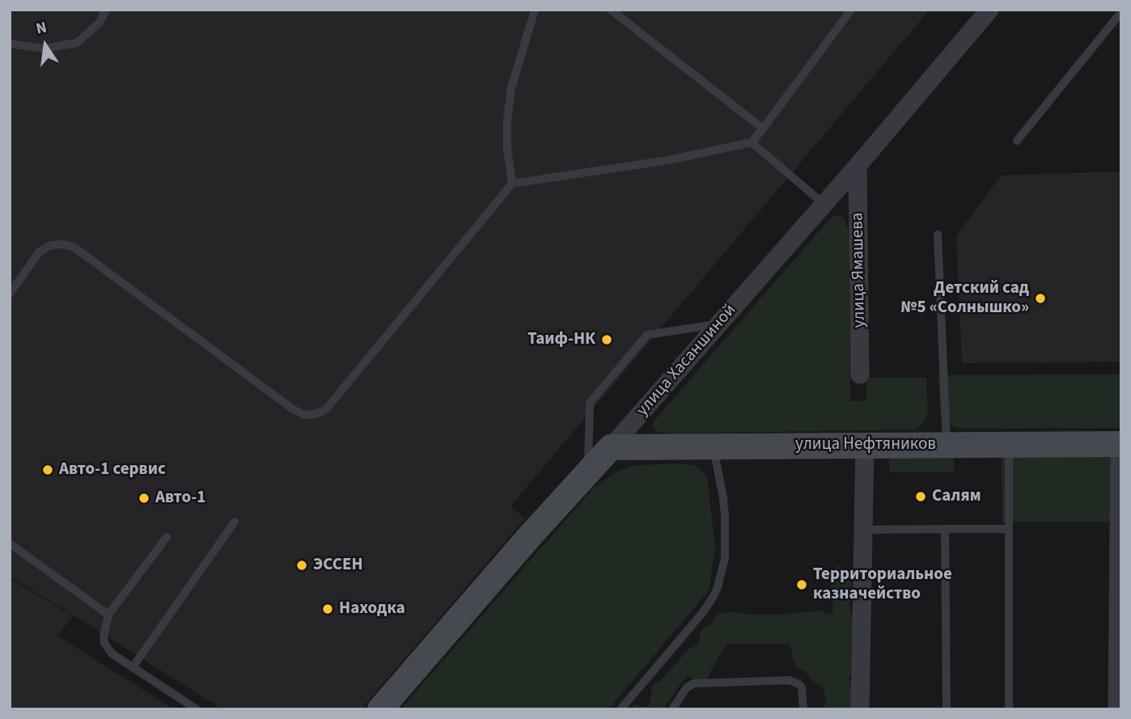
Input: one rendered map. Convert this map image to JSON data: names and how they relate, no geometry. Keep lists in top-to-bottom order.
{
  "streets": {
    "street": ["улица Ямашева", "улица Хасаншиной", "улица Нефтяников"]
  },
  "crossings": [
    ["улица Ямашева", "улица Хасаншиной"],
    ["улица Хасаншиной", "улица Нефтяников"]
  ],
  "places": [
    "Детский сад №5 «Солнышко»",
    "Таиф-НК",
    "Авто-1 сервис",
    "Салям",
    "Авто-1",
    "ЭССЕН",
    "Территориальное казначейство",
    "Находка"
  ],
  "north": "top"
}
